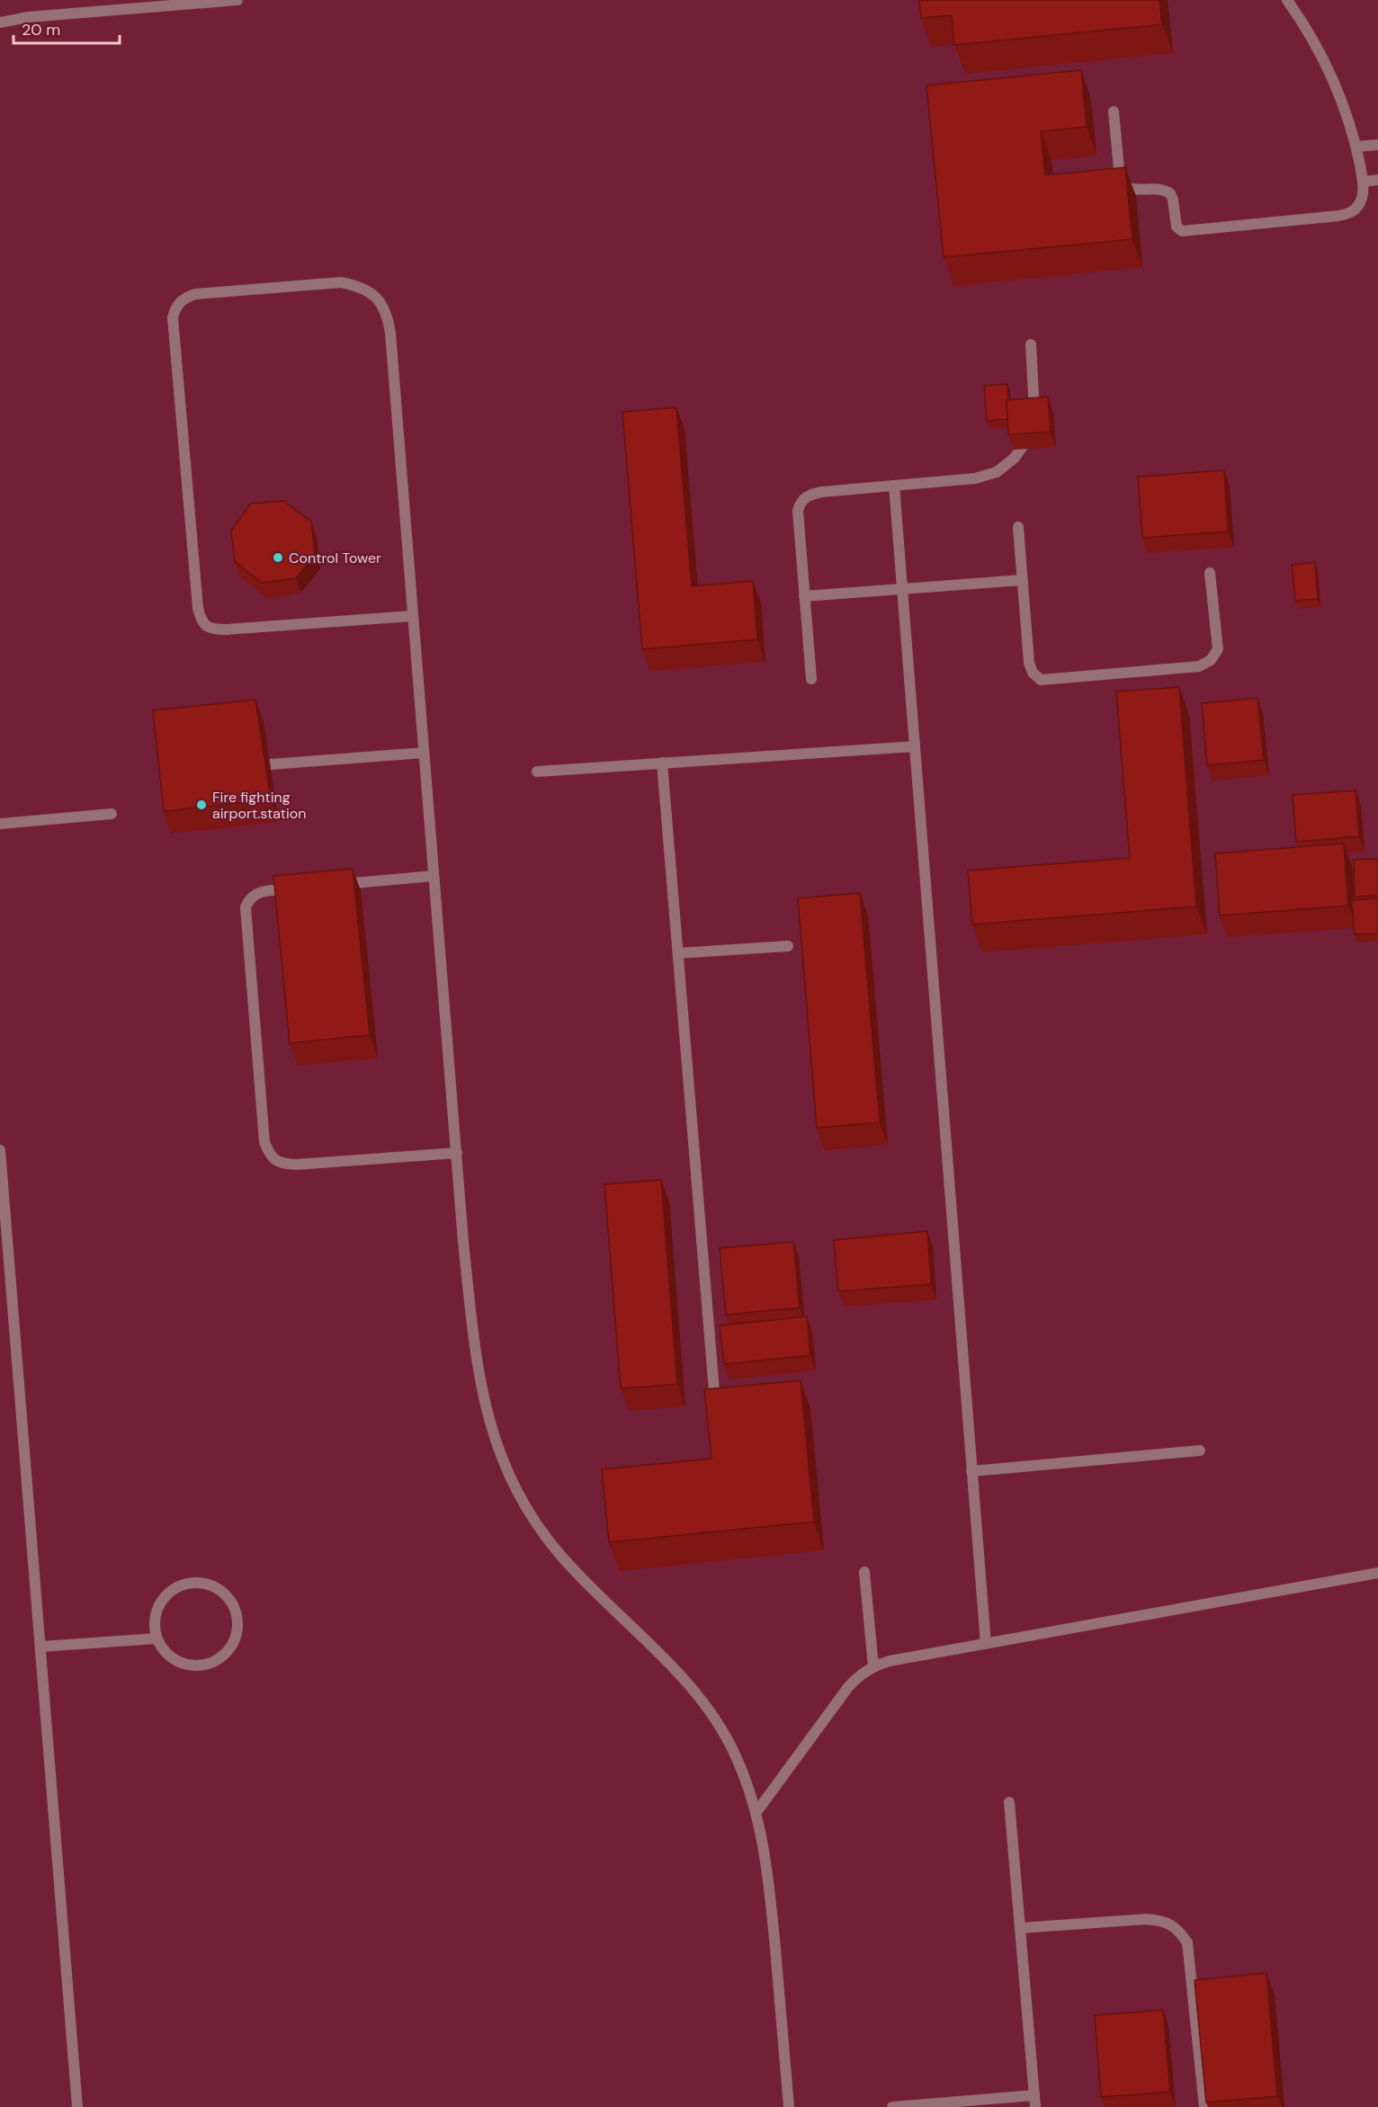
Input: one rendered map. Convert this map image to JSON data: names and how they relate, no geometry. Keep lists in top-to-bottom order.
{
  "places": ["Control Tower", "Fire fighting airport.station"],
  "scale_bar": "20 m"
}
